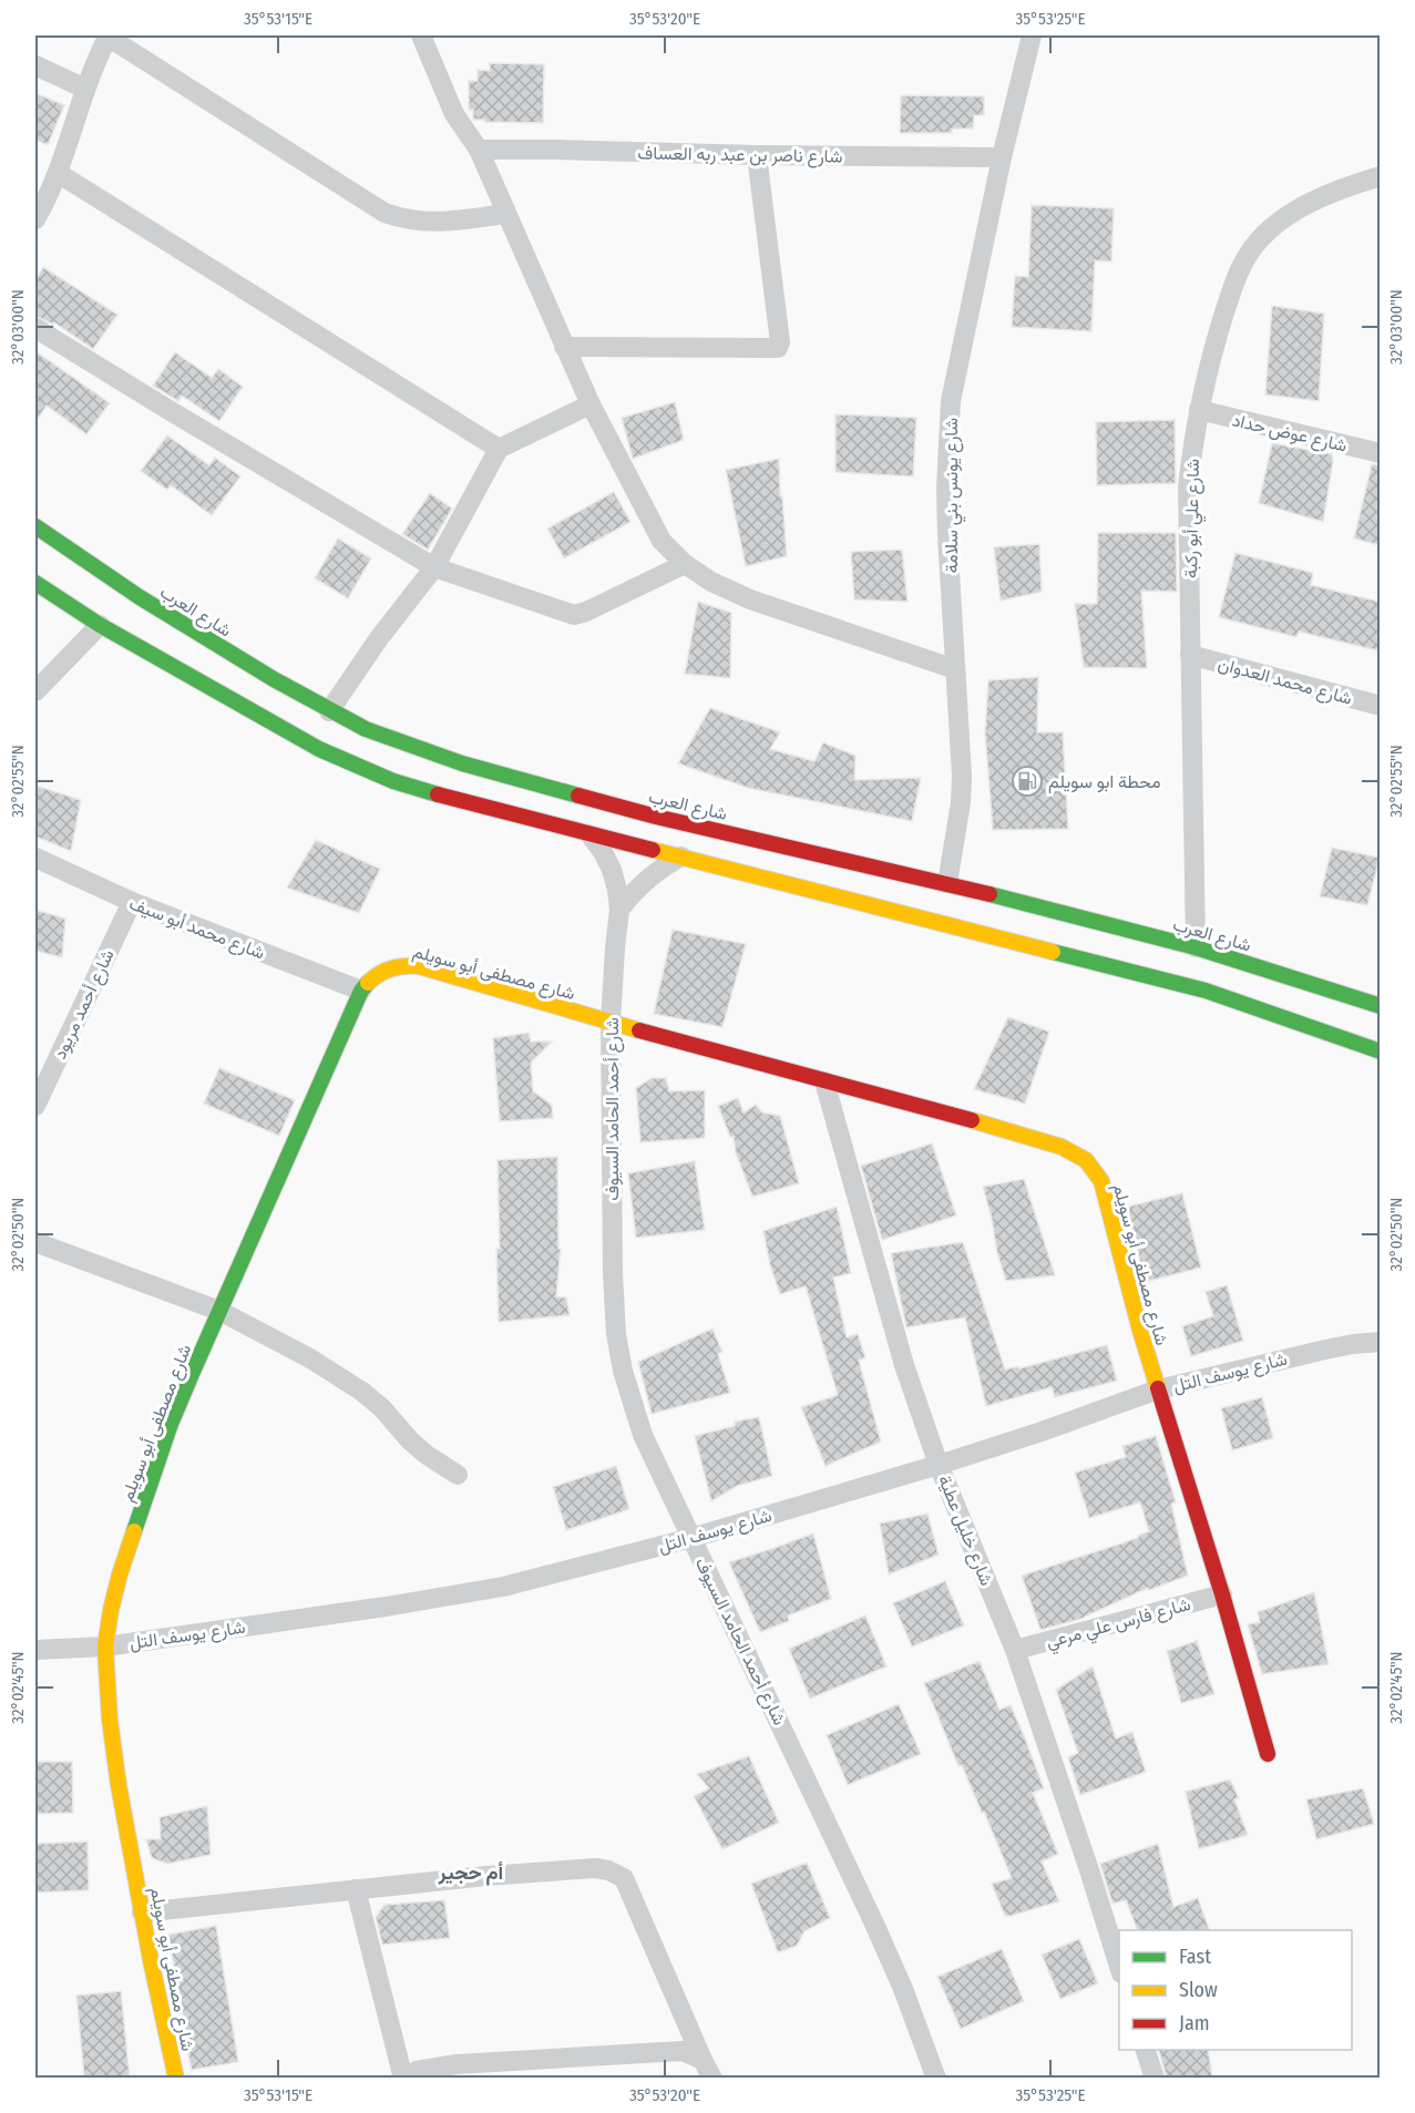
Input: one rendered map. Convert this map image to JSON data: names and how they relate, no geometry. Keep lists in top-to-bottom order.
{
  "streets": {
    "main road": ["شارع العرب", "شارع مصطفى أبو سويلم"],
    "street": [
      "شارع ناصر بن عبد ربه العساف",
      "شارع عوض حداد",
      "شارع يونس بني سلامة",
      "شارع علي أبو ركبة",
      "شارع محمد العدوان",
      "شارع محمد أبو سيف",
      "شارع أحمد مريود",
      "شارع أحمد الحامد السيوف",
      "شارع يوسف التل",
      "شارع خليل عطية",
      "شارع فارس علي مرعي"
    ]
  },
  "crossings": [
    ["شارع ناصر بن عبد ربه العساف", "شارع يونس بني سلامة"],
    ["شارع عوض حداد", "شارع علي أبو ركبة"],
    ["شارع يونس بني سلامة", "شارع العرب"],
    ["شارع علي أبو ركبة", "شارع العرب"],
    ["شارع علي أبو ركبة", "شارع محمد العدوان"],
    ["شارع محمد أبو سيف", "شارع مصطفى أبو سويلم"],
    ["شارع محمد أبو سيف", "شارع أحمد مريود"],
    ["شارع مصطفى أبو سويلم", "شارع أحمد الحامد السيوف"],
    ["شارع مصطفى أبو سويلم", "شارع يوسف التل"],
    ["شارع مصطفى أبو سويلم", "شارع خليل عطية"],
    ["شارع مصطفى أبو سويلم", "شارع فارس علي مرعي"],
    ["شارع أحمد الحامد السيوف", "شارع يوسف التل"],
    ["شارع يوسف التل", "شارع خليل عطية"],
    ["شارع خليل عطية", "شارع فارس علي مرعي"]
  ],
  "districts": ["أم حجير"],
  "places": {
    "fuel station": ["محطة ابو سويلم"]
  },
  "legend": ["Fast", "Slow", "Jam"],
  "coordinates": [
    "35°53'15\"E",
    "35°53'20\"E",
    "35°53'25\"E",
    "32°03'00\"N",
    "32°02'55\"N",
    "32°02'50\"N",
    "32°02'45\"N"
  ]
}
